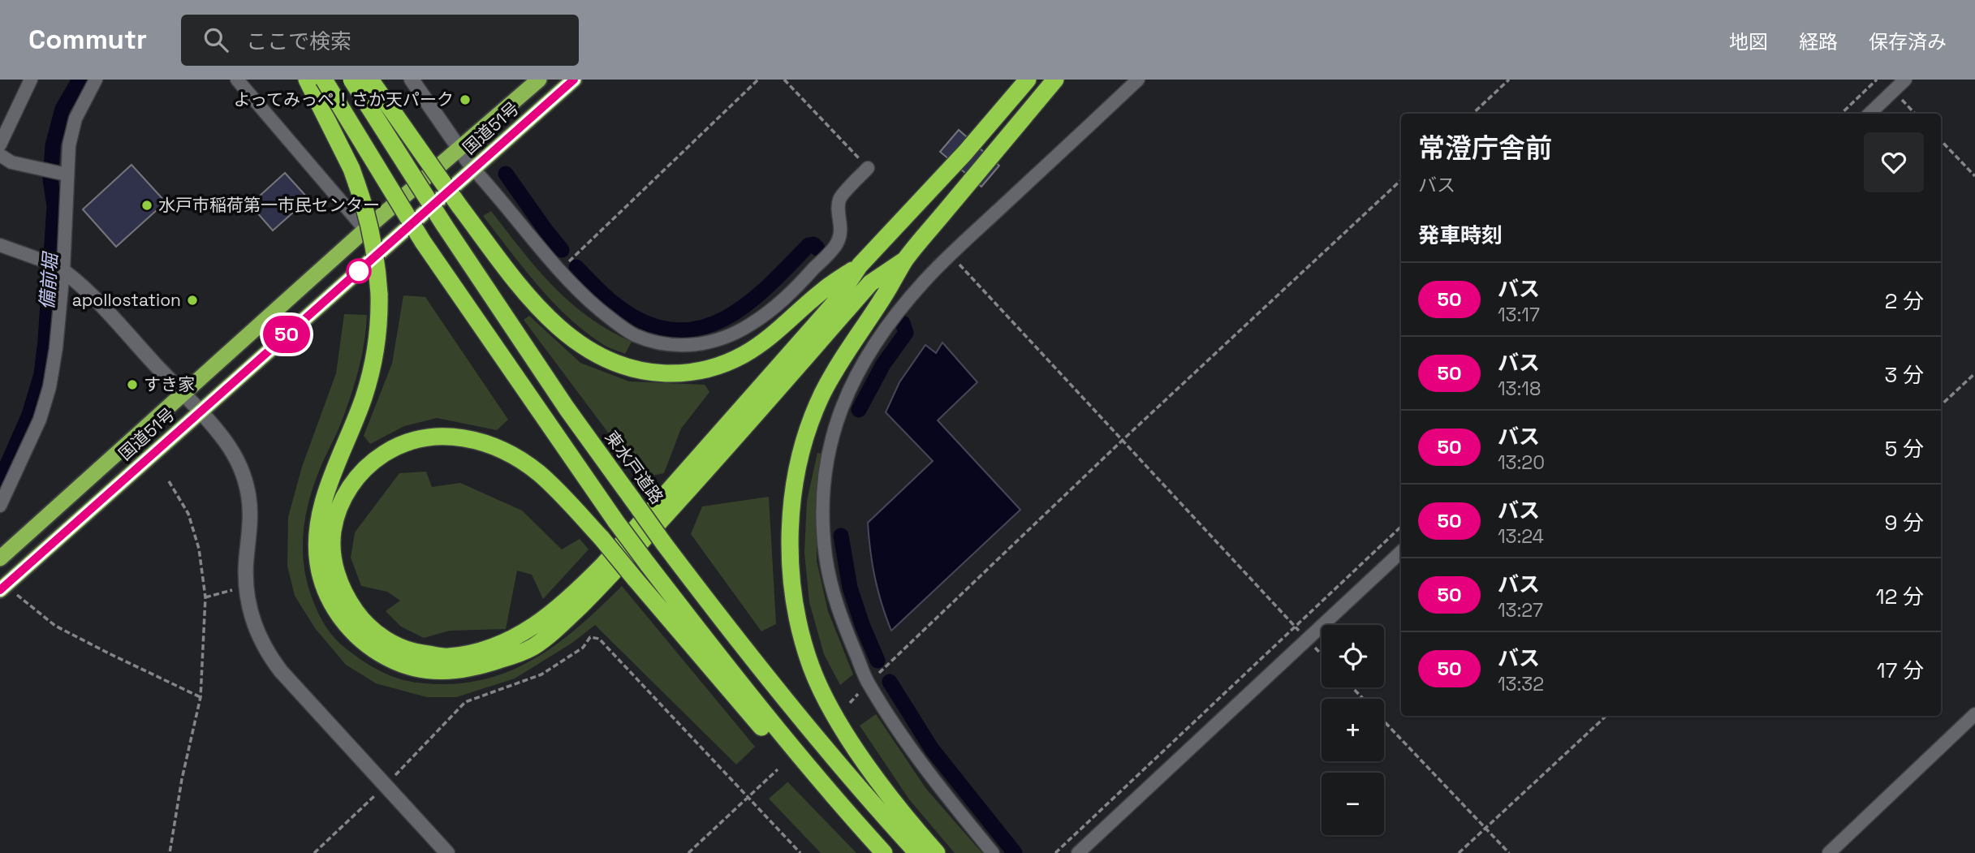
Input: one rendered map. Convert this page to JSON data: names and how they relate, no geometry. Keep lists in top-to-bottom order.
{
  "streets": {
    "highway": ["国道51号", "東水戸道路"]
  },
  "water": ["備前堀"],
  "places": [
    "よってみっぺ！さか天パーク",
    "水戸市稲荷第一市民センター",
    "apollostation",
    "すき家"
  ],
  "lines": ["bus line 50"],
  "page": {
    "header": "Commutr",
    "search": "ここで検索",
    "nav": ["地図", "経路", "保存済み"],
    "on_map": "50",
    "heading": [
      ["常澄庁舎前", "バス"],
      "発車時刻"
    ],
    "list": [
      {
        "mark": "50",
        "name": "バス",
        "note": "13:17",
        "value": "2 分"
      },
      {
        "mark": "50",
        "name": "バス",
        "note": "13:18",
        "value": "3 分"
      },
      {
        "mark": "50",
        "name": "バス",
        "note": "13:20",
        "value": "5 分"
      },
      {
        "mark": "50",
        "name": "バス",
        "note": "13:24",
        "value": "9 分"
      },
      {
        "mark": "50",
        "name": "バス",
        "note": "13:27",
        "value": "12 分"
      },
      {
        "mark": "50",
        "name": "バス",
        "note": "13:32",
        "value": "17 分"
      }
    ],
    "map_buttons": ["+", "−"]
  }
}
